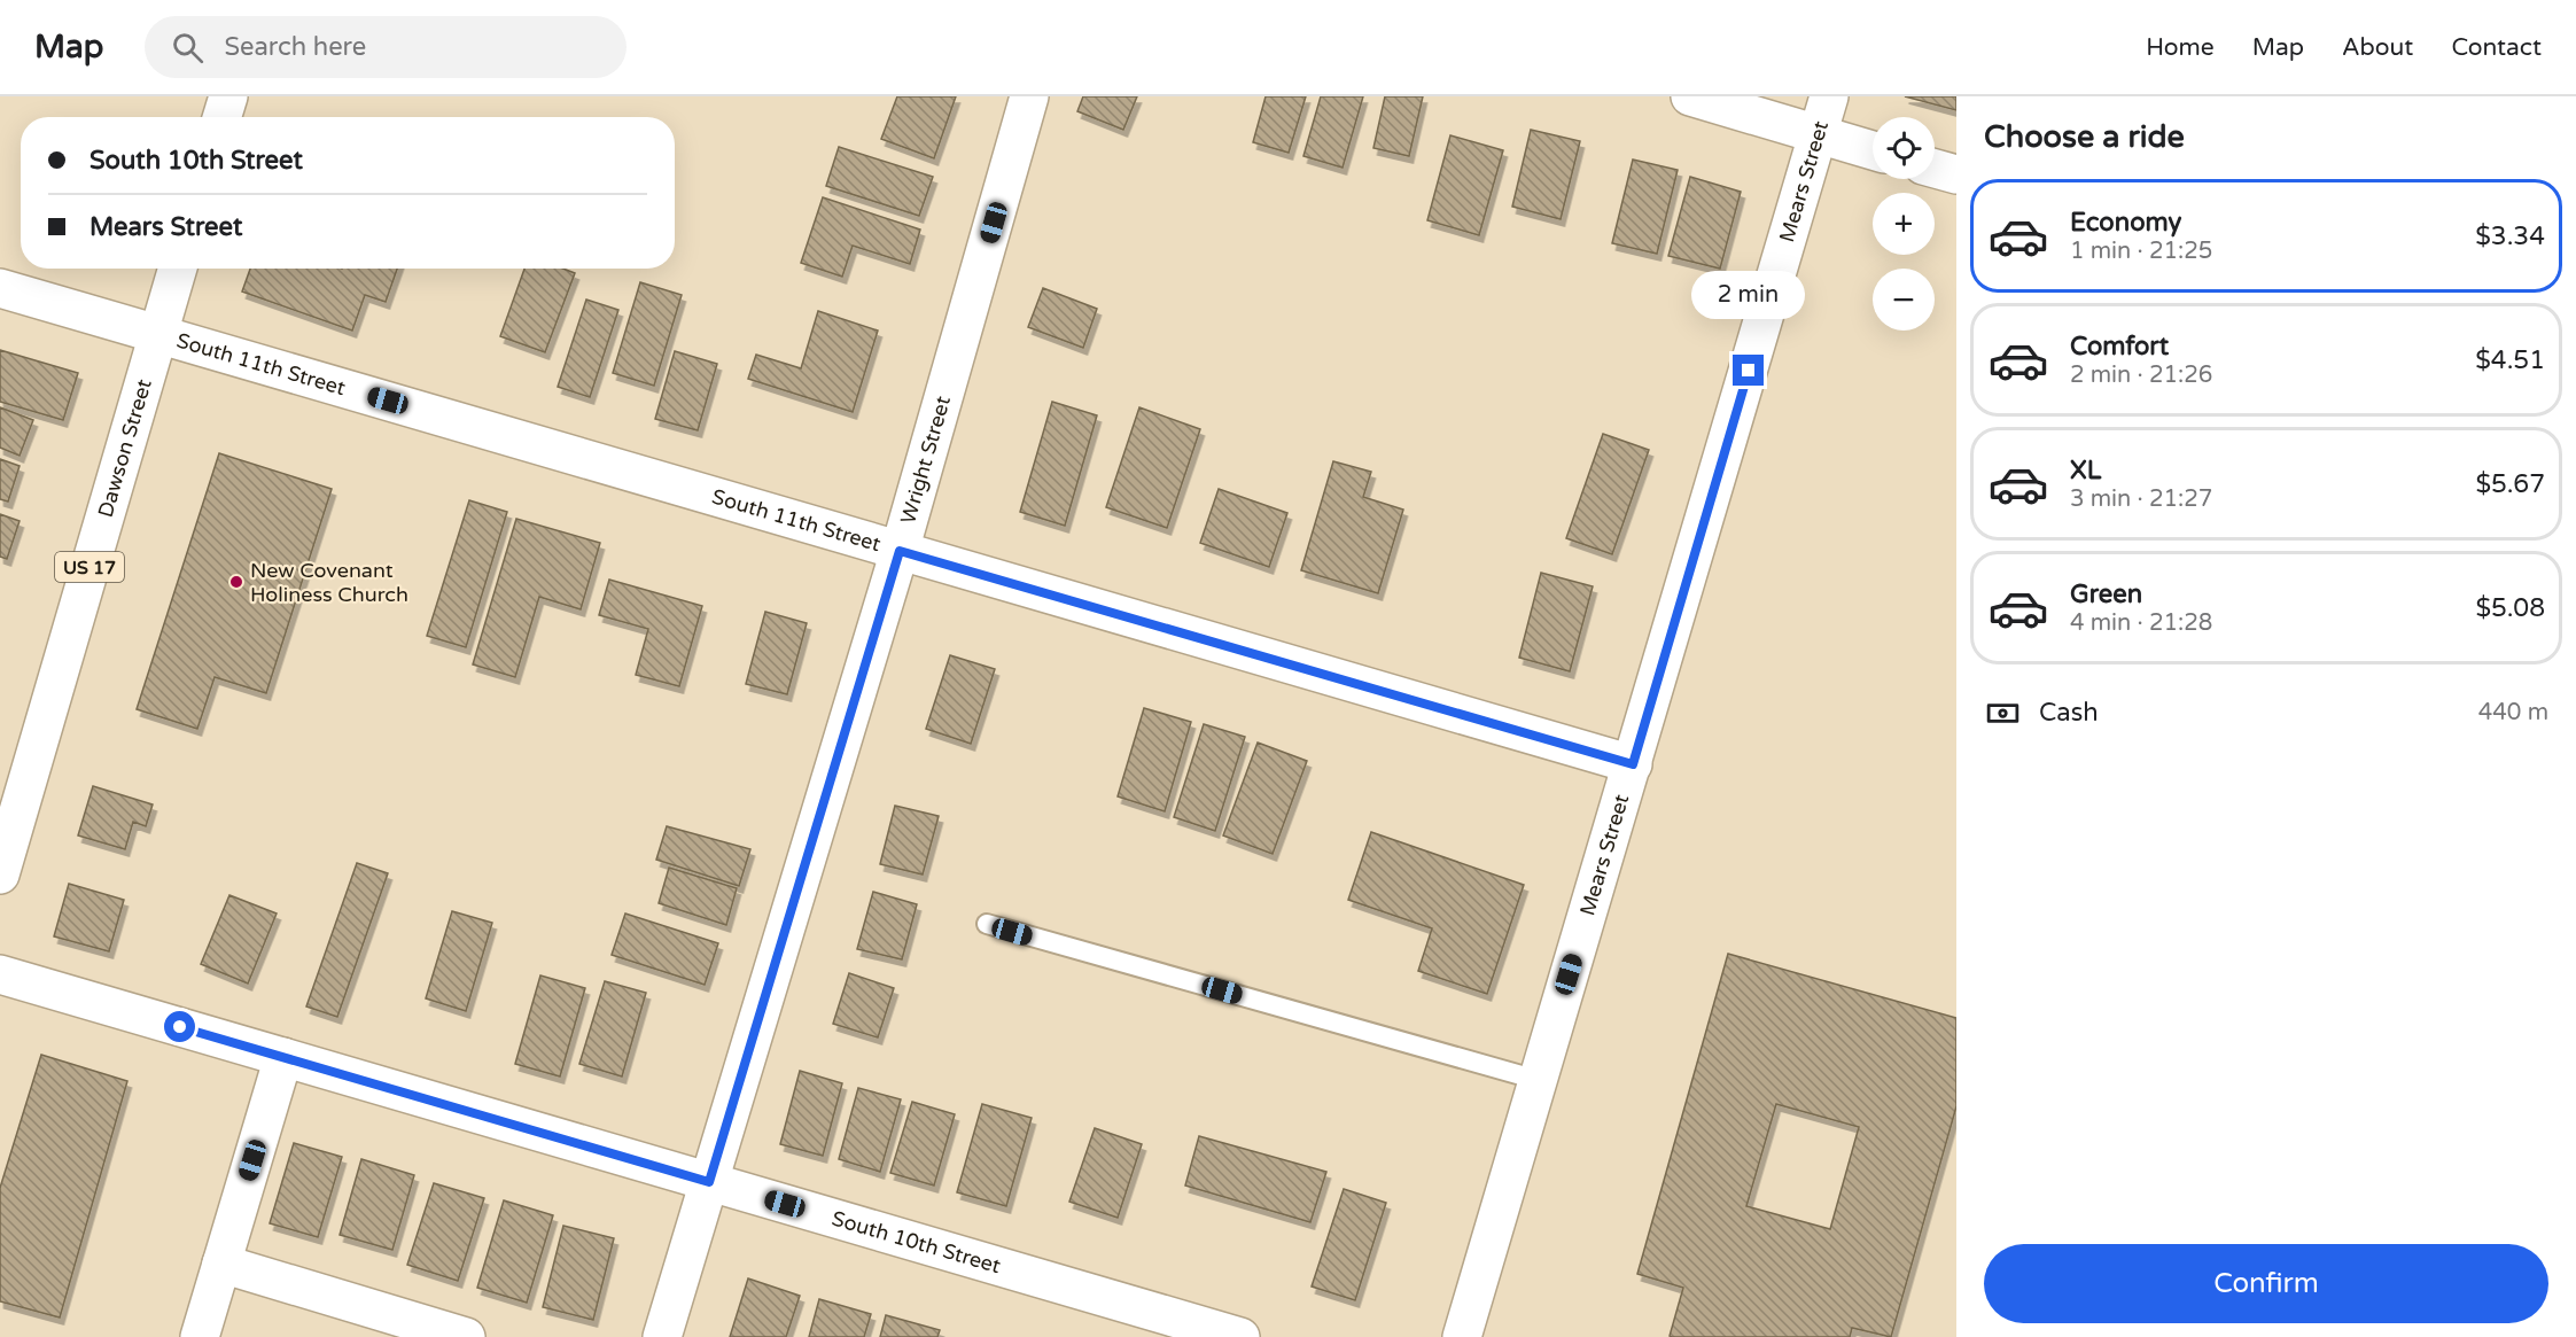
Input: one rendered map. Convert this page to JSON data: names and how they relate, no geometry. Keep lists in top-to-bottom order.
{
  "streets": {
    "street": [
      "Mears Street",
      "South 11th Street",
      "Dawson Street",
      "Wright Street",
      "US 17",
      "South 10th Street"
    ]
  },
  "crossings": [
    ["Mears Street", "South 11th Street"],
    ["South 11th Street", "Dawson Street"],
    ["South 11th Street", "Wright Street"],
    ["Wright Street", "South 10th Street"]
  ],
  "places": ["New Covenant Holiness Church"],
  "page": {
    "header": "Map",
    "search": "Search here",
    "nav": [
      "Home",
      "Map",
      "About",
      "Contact"
    ],
    "heading": "Choose a ride",
    "map_buttons": ["+", "−"],
    "banner": ["South 10th Street", "Mears Street"],
    "list": [
      {
        "name": "Economy",
        "note": "1 min · 21:25",
        "value": "$3.34"
      },
      {
        "name": "Comfort",
        "note": "2 min · 21:26",
        "value": "$4.51"
      },
      {
        "name": "XL",
        "note": "3 min · 21:27",
        "value": "$5.67"
      },
      {
        "name": "Green",
        "note": "4 min · 21:28",
        "value": "$5.08"
      }
    ],
    "bubble": "2 min",
    "pay": ["Cash", "440 m"],
    "buttons": "Confirm"
  }
}
